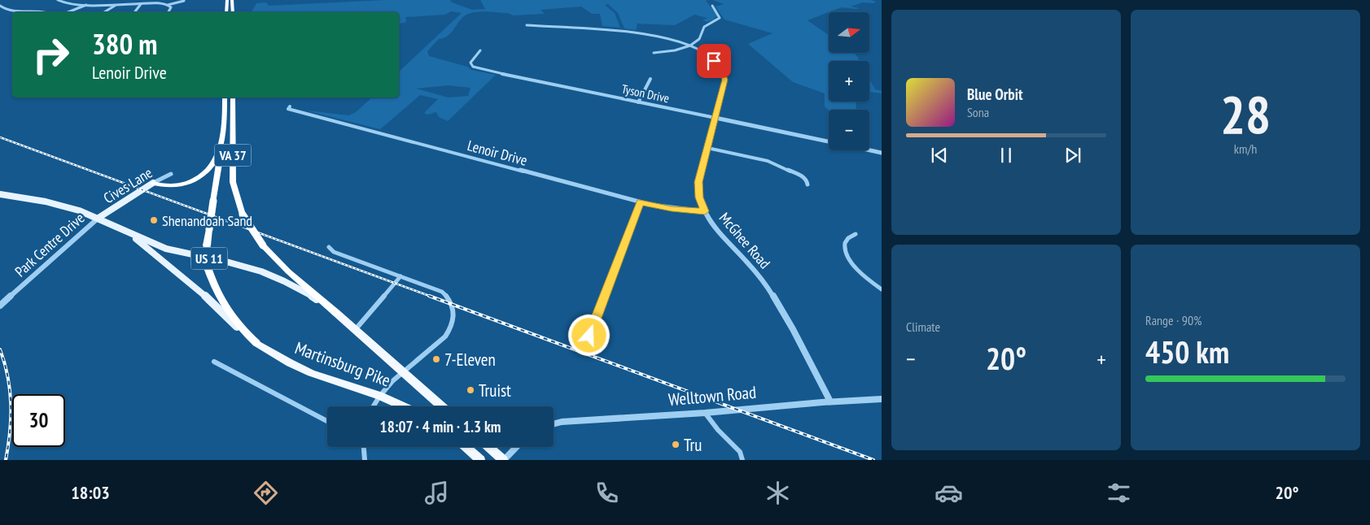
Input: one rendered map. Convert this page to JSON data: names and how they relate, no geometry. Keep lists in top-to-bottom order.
{
  "streets": {
    "highway": ["VA 37", "US 11", "Martinsburg Pike"],
    "main road": ["Cives Lane"],
    "street": [
      "Tyson Drive",
      "Lenoir Drive",
      "McGhee Road",
      "Park Centre Drive",
      "Welltown Road"
    ]
  },
  "crossings": [
    ["Tyson Drive", "McGhee Road"],
    ["Lenoir Drive", "McGhee Road"],
    ["VA 37", "US 11"],
    ["VA 37", "Martinsburg Pike"],
    ["Cives Lane", "Park Centre Drive"],
    ["Cives Lane", "US 11"],
    ["McGhee Road", "Welltown Road"],
    ["Park Centre Drive", "US 11"],
    ["US 11", "Martinsburg Pike"]
  ],
  "places": [
    "Shenandoah Sand",
    "7-Eleven",
    "Truist",
    "Tru"
  ],
  "north": "right",
  "page": {
    "tile": [
      ["28", "km/h"],
      "Climate",
      ["Range · 90%", "450 km"]
    ],
    "map_buttons": ["+", "−"],
    "turn": ["380 m", "Lenoir Drive"],
    "song": ["Blue Orbit", "Sona"],
    "heat": ["−", "20°", "+"],
    "limit": "30",
    "trip": "18:07 · 4 min · 1.3 km",
    "tabs": ["18:03", "20°"]
  }
}
